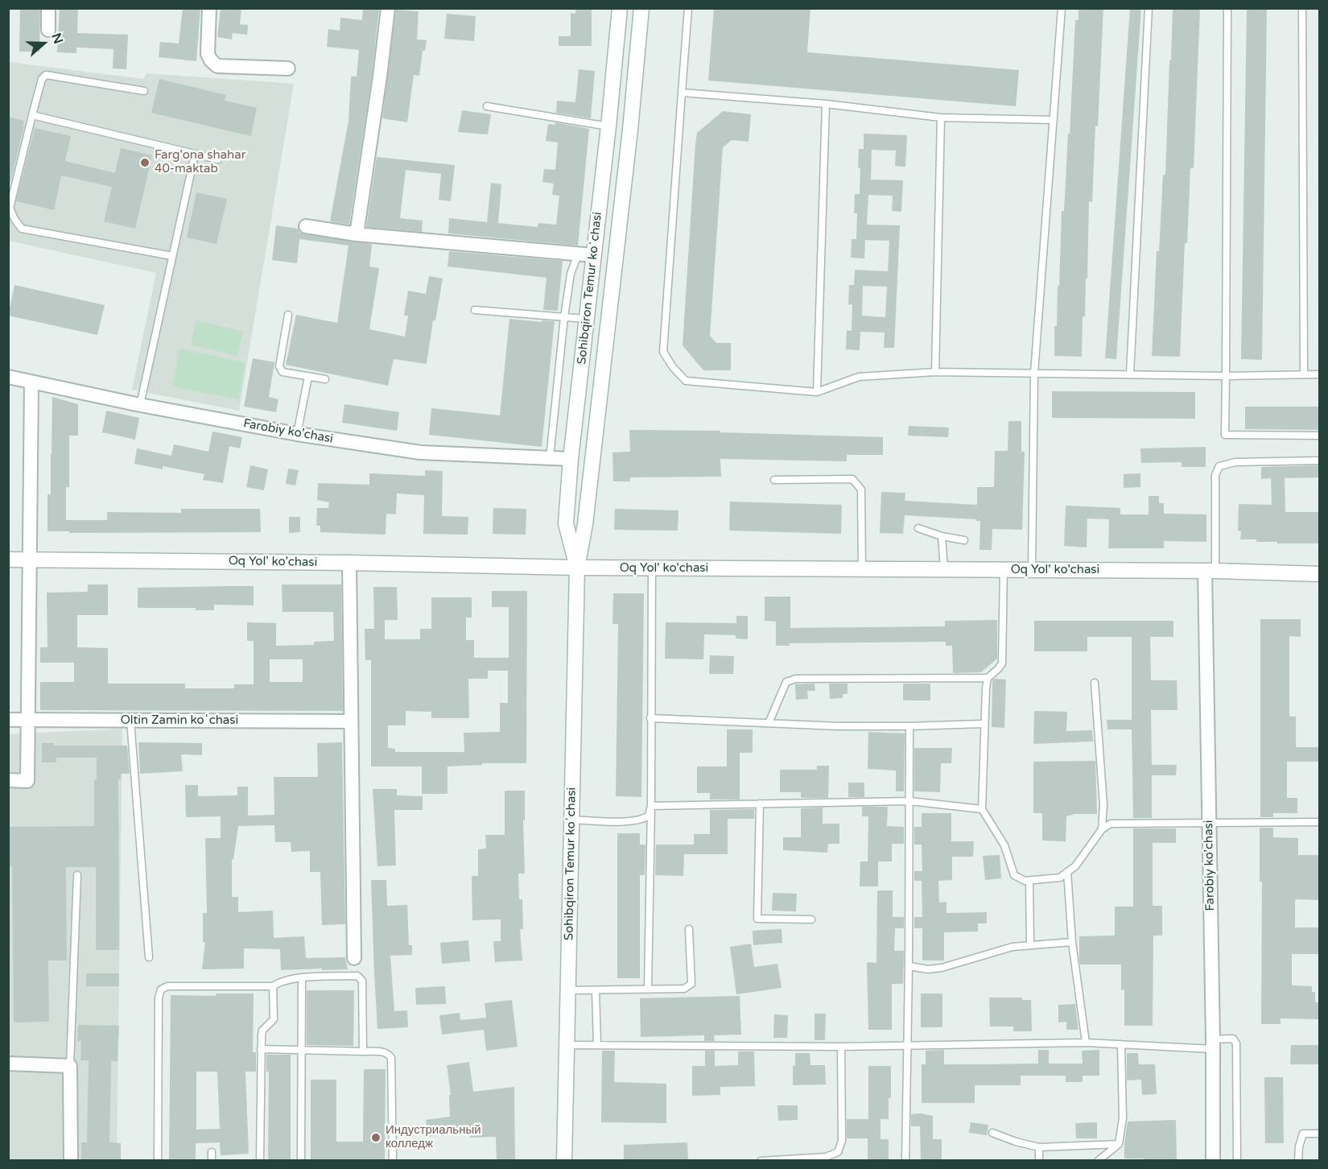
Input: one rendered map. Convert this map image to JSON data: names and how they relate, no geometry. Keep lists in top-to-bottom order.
{
  "streets": {
    "main road": ["Sohibqiron Temur koʻchasi", "Oq Yol' ko'chasi"],
    "street": ["Farobiy ko'chasi", "Oltin Zamin koʻchasi"]
  },
  "crossings": [
    ["Sohibqiron Temur koʻchasi", "Farobiy ko'chasi"],
    ["Sohibqiron Temur koʻchasi", "Oq Yol' ko'chasi"],
    ["Farobiy ko'chasi", "Oq Yol' ko'chasi"]
  ],
  "places": ["Farg'ona shahar 40-maktab", "Индустриальный колледж"],
  "north": "right"
}
